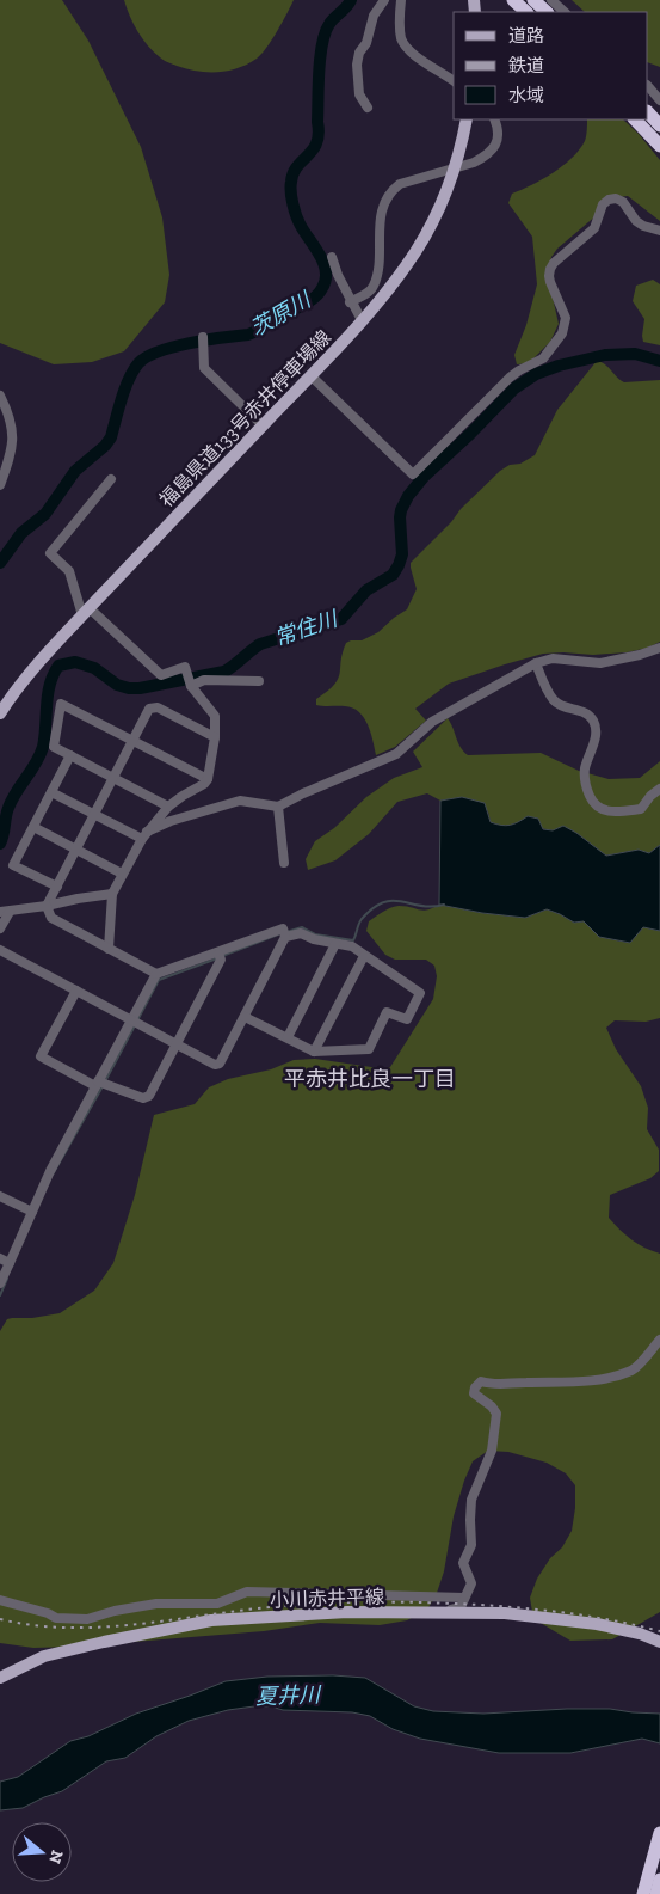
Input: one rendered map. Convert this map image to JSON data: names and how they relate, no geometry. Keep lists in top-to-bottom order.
{
  "streets": {
    "main road": ["福島県道133号赤井停車場線", "小川赤井平線"]
  },
  "districts": ["平赤井比良一丁目"],
  "water": ["茨原川", "常住川", "夏井川"],
  "legend": ["道路", "鉄道", "水域"],
  "north": "right"
}
